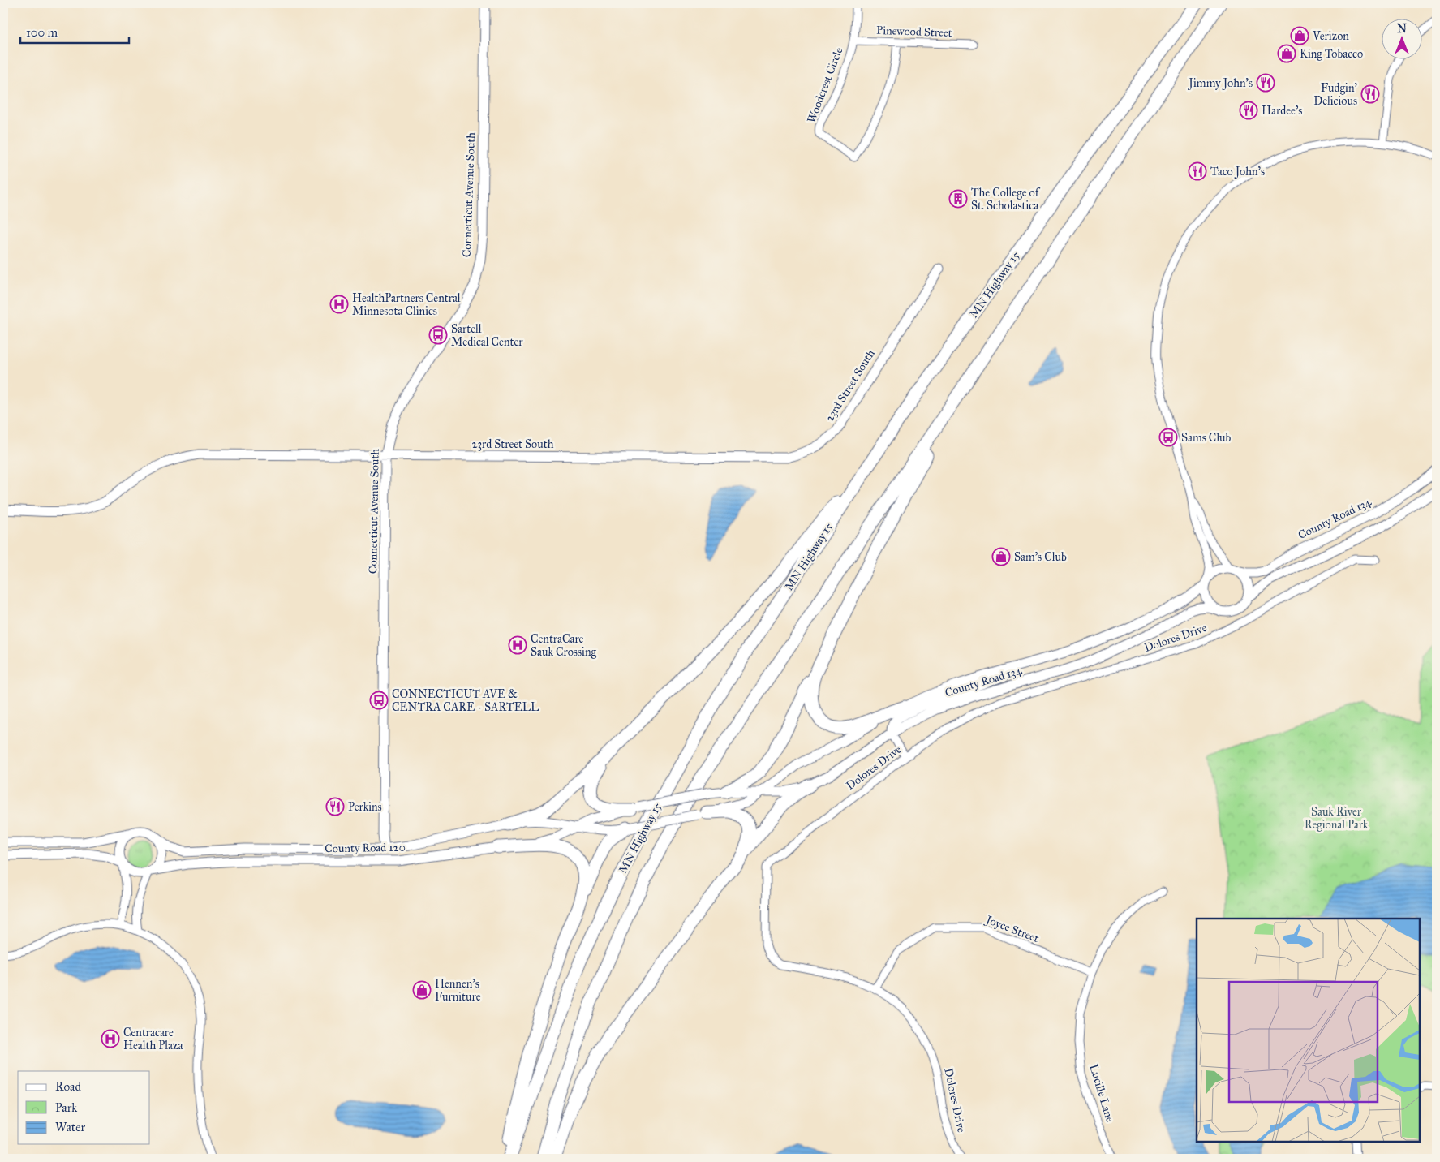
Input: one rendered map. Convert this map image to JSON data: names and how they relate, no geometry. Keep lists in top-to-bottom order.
{
  "streets": {
    "highway": ["MN Highway 15"],
    "street": [
      "Pinewood Street",
      "Woodcrest Circle",
      "Connecticut Avenue South",
      "23rd Street South",
      "County Road 134",
      "Dolores Drive",
      "County Road 120",
      "Joyce Street",
      "Lucille Lane"
    ]
  },
  "crossings": [
    ["Pinewood Street", "Woodcrest Circle"],
    ["Connecticut Avenue South", "23rd Street South"],
    ["Connecticut Avenue South", "County Road 120"],
    ["County Road 134", "County Road 120"],
    ["Dolores Drive", "Joyce Street"],
    ["Joyce Street", "Lucille Lane"]
  ],
  "parks": ["Sauk River Regional Park"],
  "places": {
    "shop": [
      "Verizon",
      "King Tobacco",
      "Sam's Club",
      "Hennen’s Furniture"
    ],
    "restaurant": [
      "Jimmy John's",
      "Fudgin' Delicious",
      "Hardee's",
      "Taco John's",
      "Perkins"
    ],
    "building": ["The College of St. Scholastica"],
    "hospital": ["HealthPartners Central Minnesota Clinics", "CentraCare Sauk Crossing", "Centracare Health Plaza"],
    "bus stop": ["Sartell Medical Center", "Sams Club", "CONNECTICUT AVE & CENTRA CARE - SARTELL"]
  },
  "legend": ["Road", "Park", "Water"],
  "scale_bar": "100 m",
  "north": "top"
}
